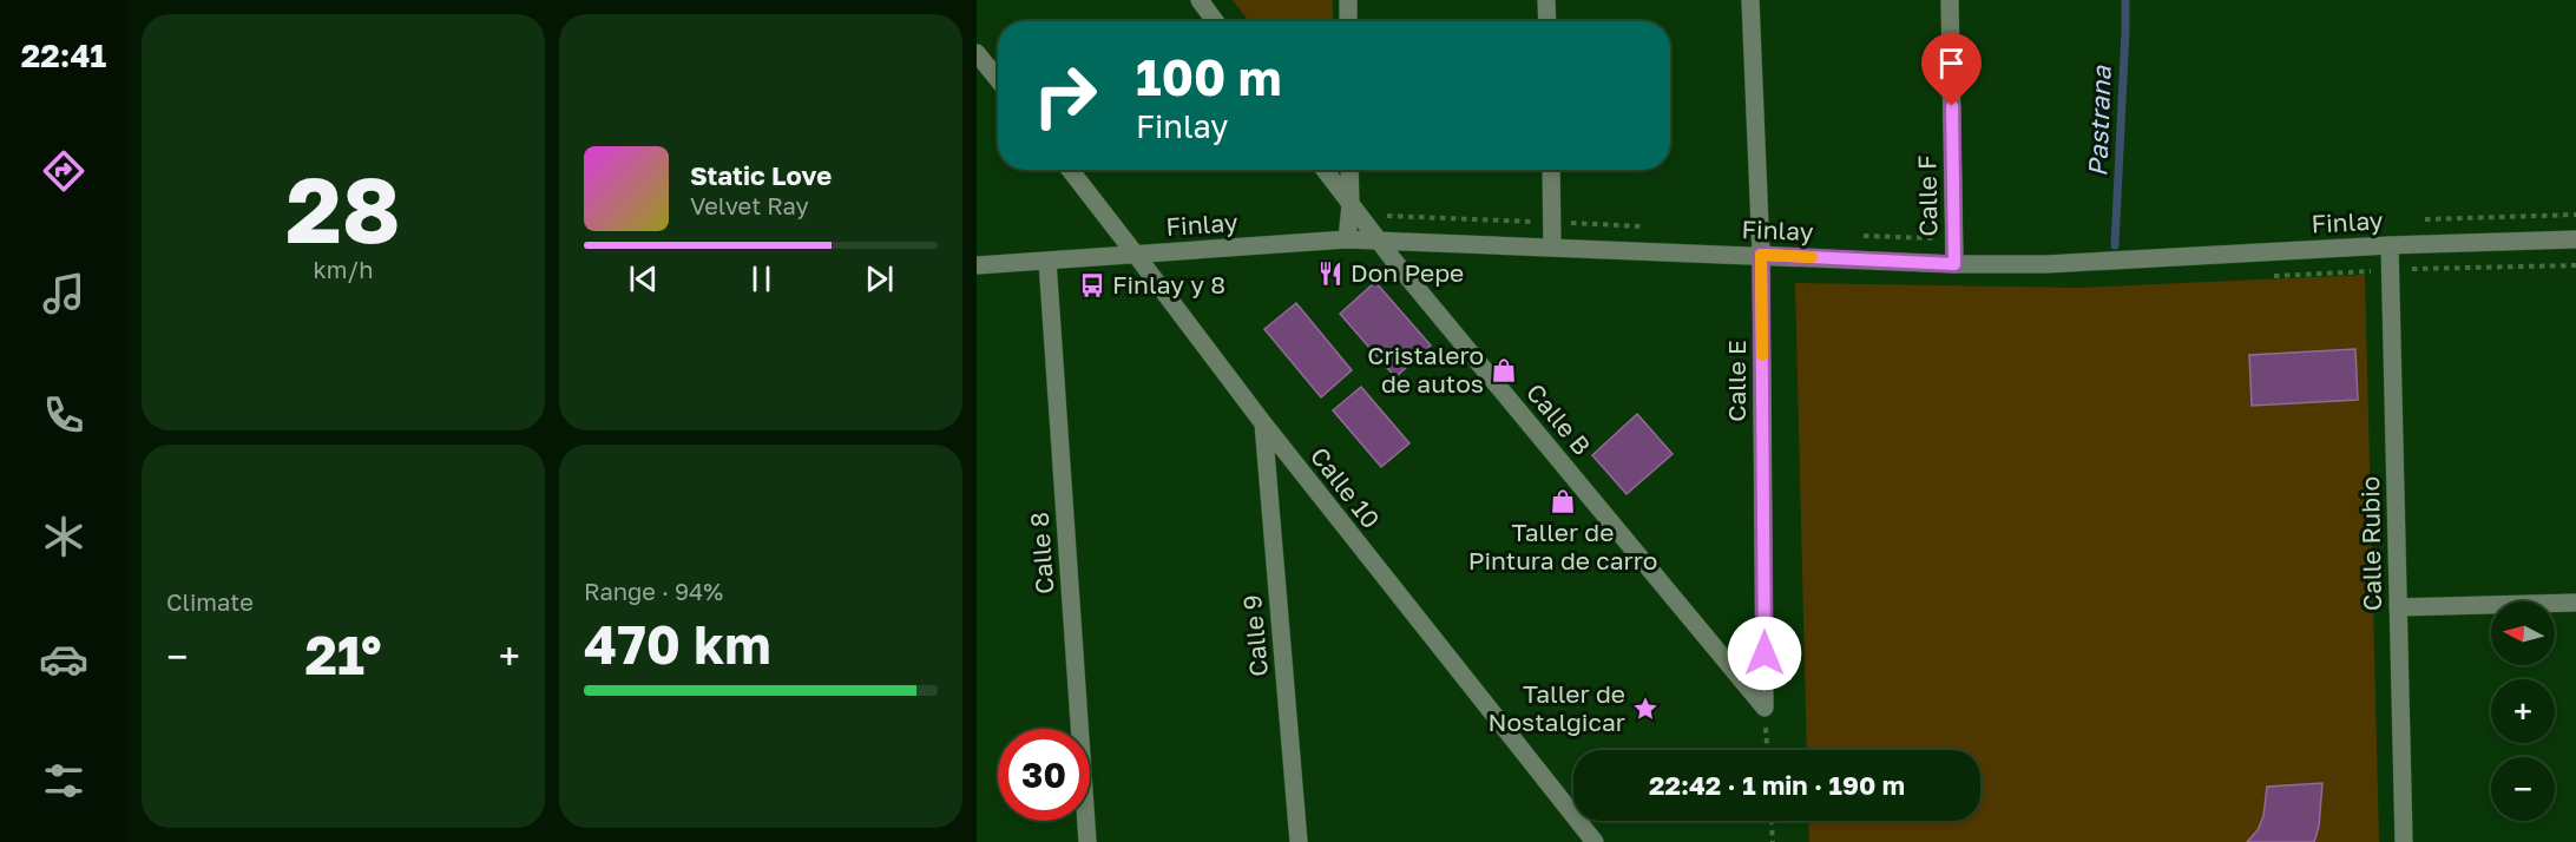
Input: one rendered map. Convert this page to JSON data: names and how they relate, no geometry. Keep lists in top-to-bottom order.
{
  "streets": {
    "street": [
      "Calle F",
      "Finlay",
      "Calle E",
      "Calle B",
      "Calle 10",
      "Calle Rubio",
      "Calle 8",
      "Calle 9"
    ]
  },
  "crossings": [
    ["Calle F", "Finlay"],
    ["Finlay", "Calle E"],
    ["Finlay", "Calle B"],
    ["Finlay", "Calle 10"],
    ["Finlay", "Calle Rubio"],
    ["Finlay", "Calle 8"],
    ["Calle E", "Calle B"],
    ["Calle 10", "Calle 9"]
  ],
  "water": ["Pastrana"],
  "places": {
    "restaurant": ["Don Pepe"],
    "bus stop": ["Finlay y 8"],
    "shop": ["Cristalero de autos", "Taller de Pintura de carro"],
    "place": ["Taller de Nostalgicar"]
  },
  "north": "left",
  "page": {
    "tabs": "22:41",
    "tile": [
      ["28", "km/h"],
      "Climate",
      ["Range · 94%", "470 km"]
    ],
    "turn": ["100 m", "Finlay"],
    "song": ["Static Love", "Velvet Ray"],
    "map_buttons": ["+", "−"],
    "heat": ["−", "21°", "+"],
    "limit": "30",
    "trip": "22:42 · 1 min · 190 m"
  }
}
